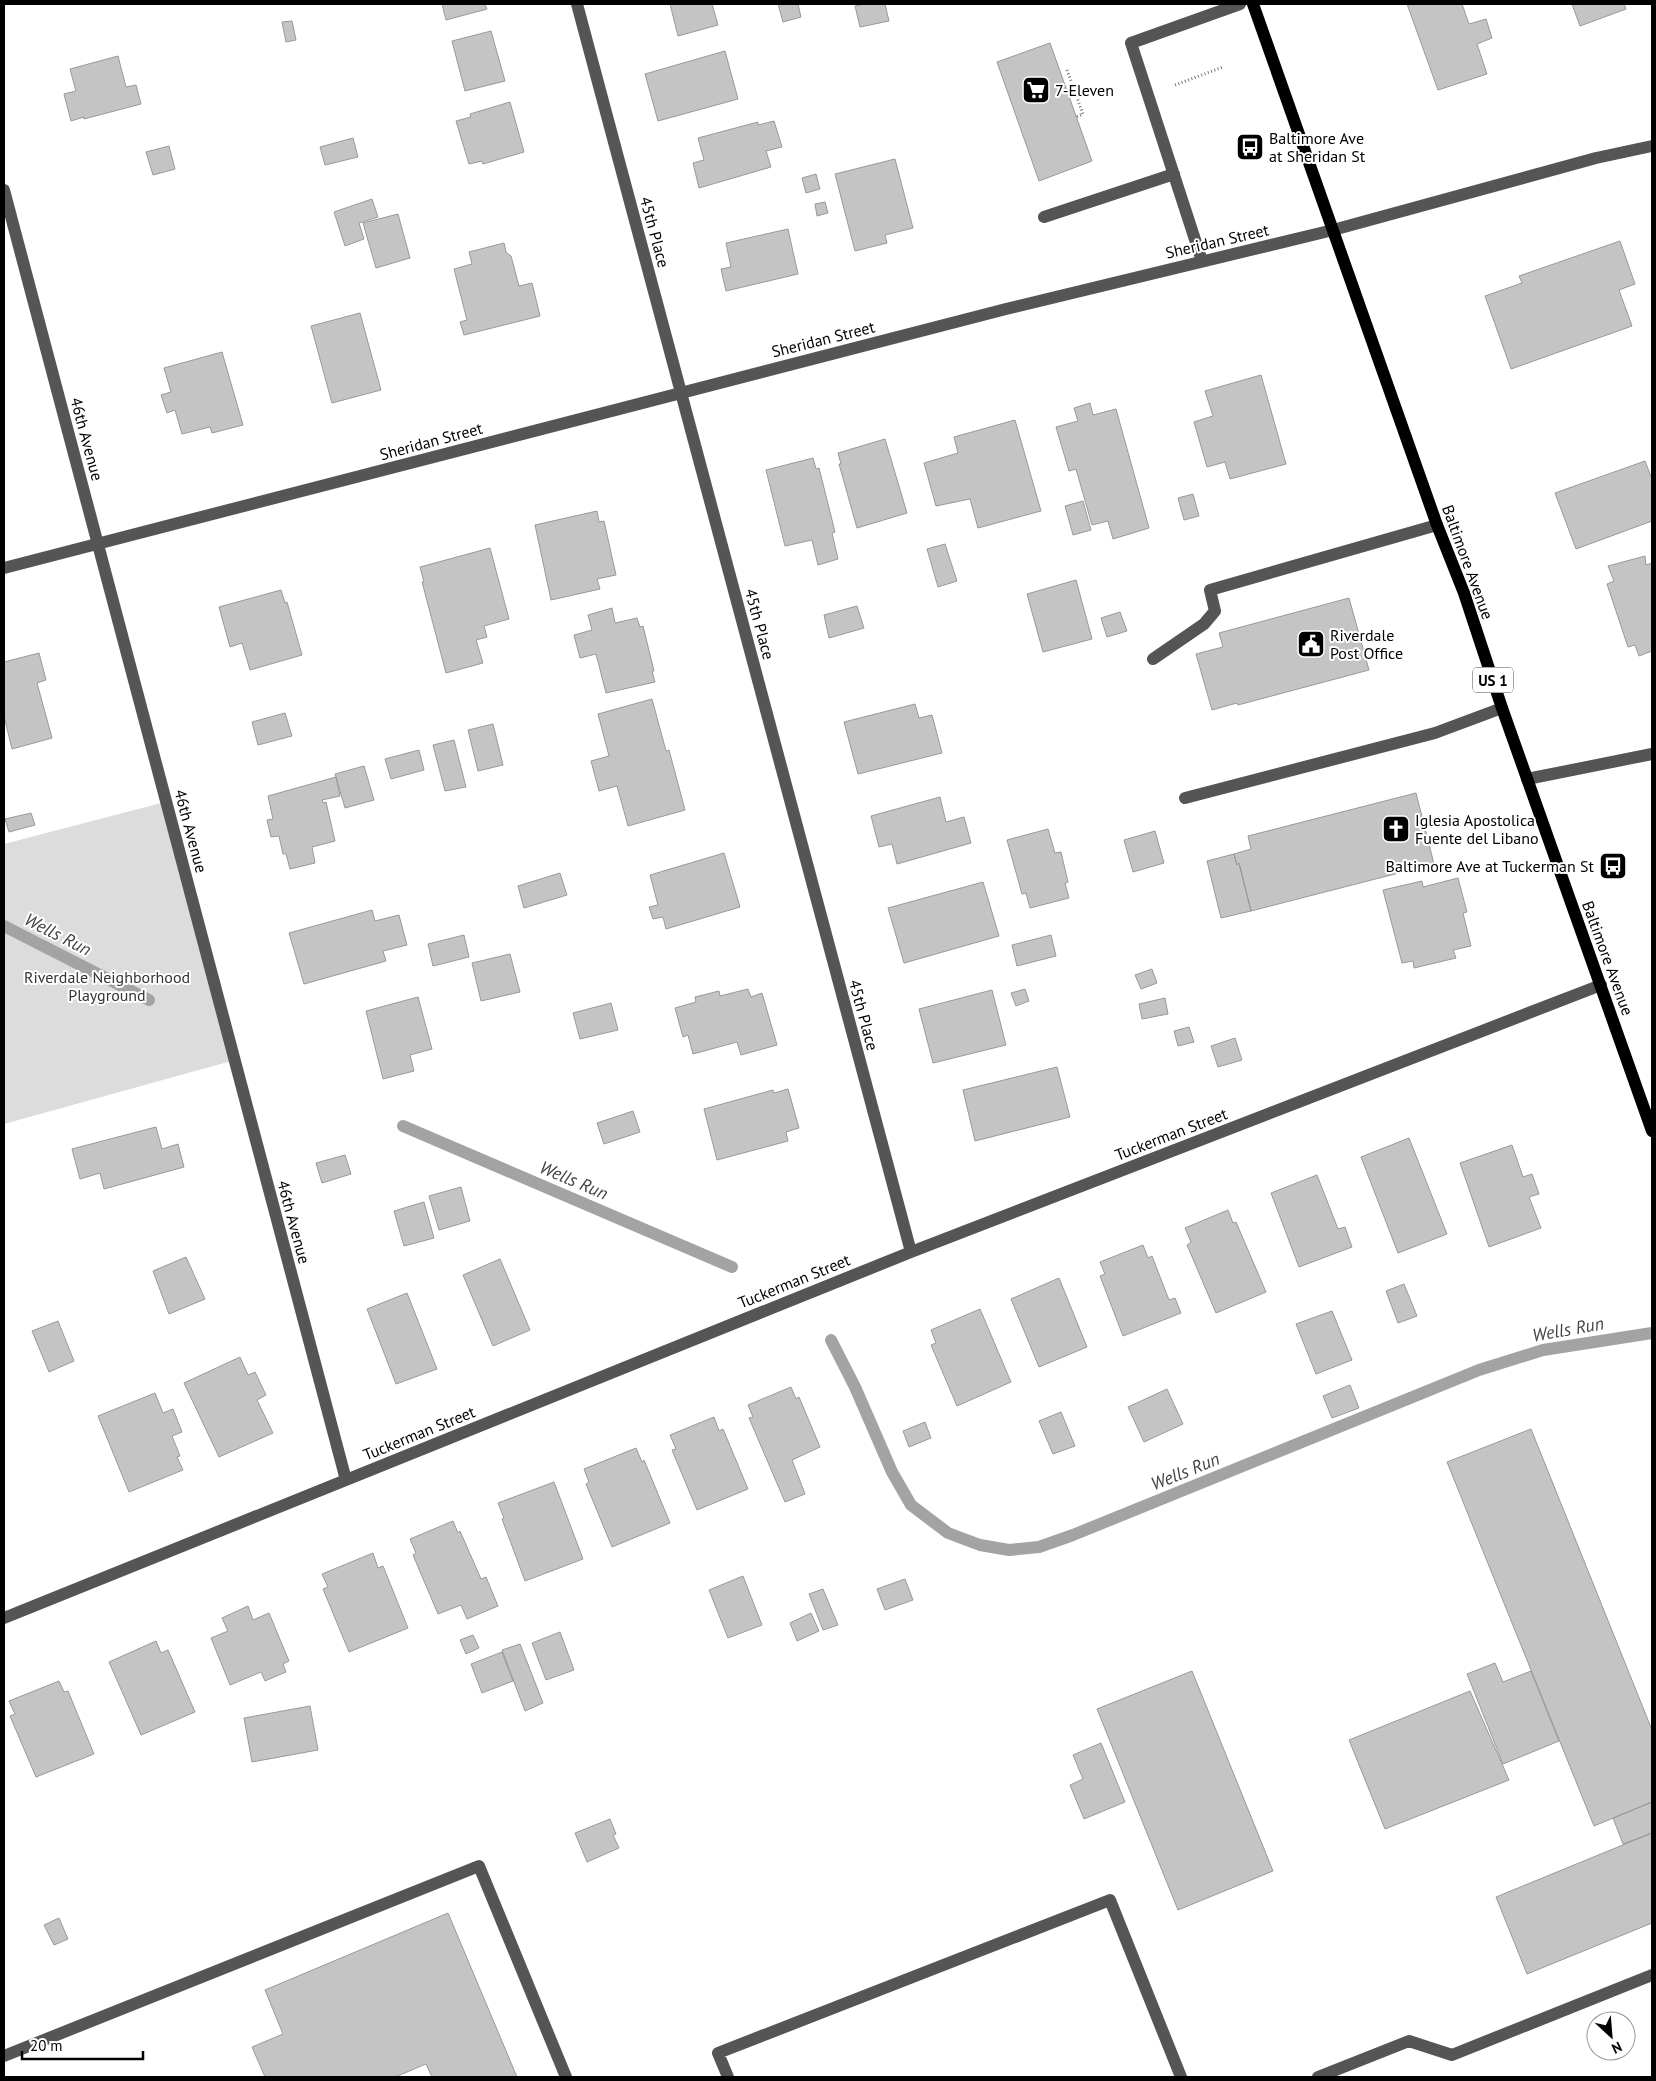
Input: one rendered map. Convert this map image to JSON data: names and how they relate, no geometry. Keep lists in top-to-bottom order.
{
  "streets": {
    "main road": ["Baltimore Avenue", "US 1"],
    "street": [
      "45th Place",
      "Sheridan Street",
      "46th Avenue",
      "Tuckerman Street"
    ]
  },
  "crossings": [
    ["45th Place", "Sheridan Street"],
    ["45th Place", "Tuckerman Street"],
    ["Sheridan Street", "46th Avenue"],
    ["Sheridan Street", "Baltimore Avenue"],
    ["46th Avenue", "Tuckerman Street"],
    ["Baltimore Avenue", "Tuckerman Street"]
  ],
  "water": ["Wells Run"],
  "parks": ["Riverdale Neighborhood Playground"],
  "places": {
    "supermarket": ["7-Eleven"],
    "bus stop": ["Baltimore Ave at Sheridan St", "Baltimore Ave at Tuckerman St"],
    "public building": ["Riverdale Post Office"],
    "church": ["Iglesia Apostolica Fuente del Libano"]
  },
  "scale_bar": "20 m",
  "north": "bottom right"
}
